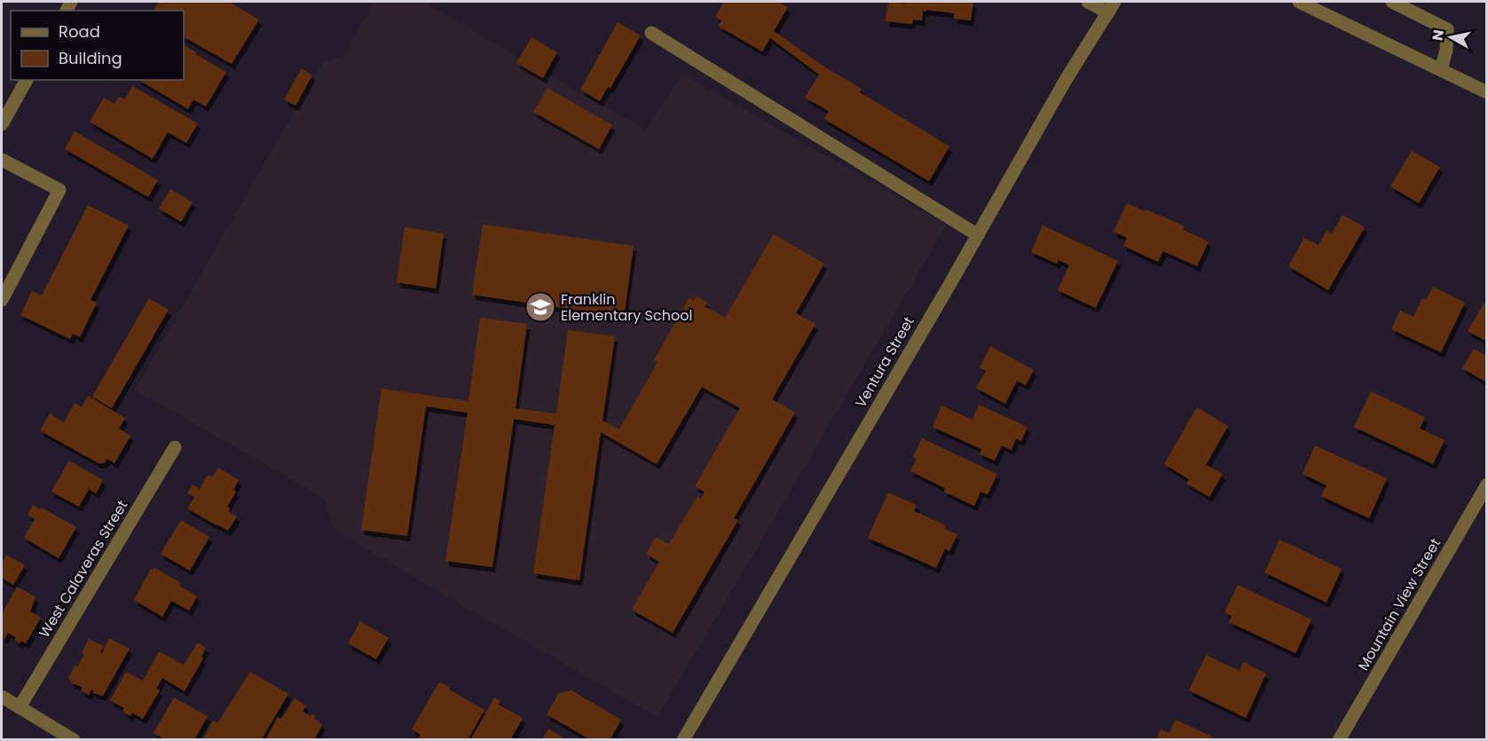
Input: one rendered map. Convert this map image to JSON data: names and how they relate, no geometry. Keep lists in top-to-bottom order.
{
  "streets": {
    "street": ["Ventura Street", "West Calaveras Street", "Mountain View Street"]
  },
  "places": {
    "school or university": ["Franklin Elementary School"]
  },
  "legend": ["Road", "Building"],
  "north": "left"
}
